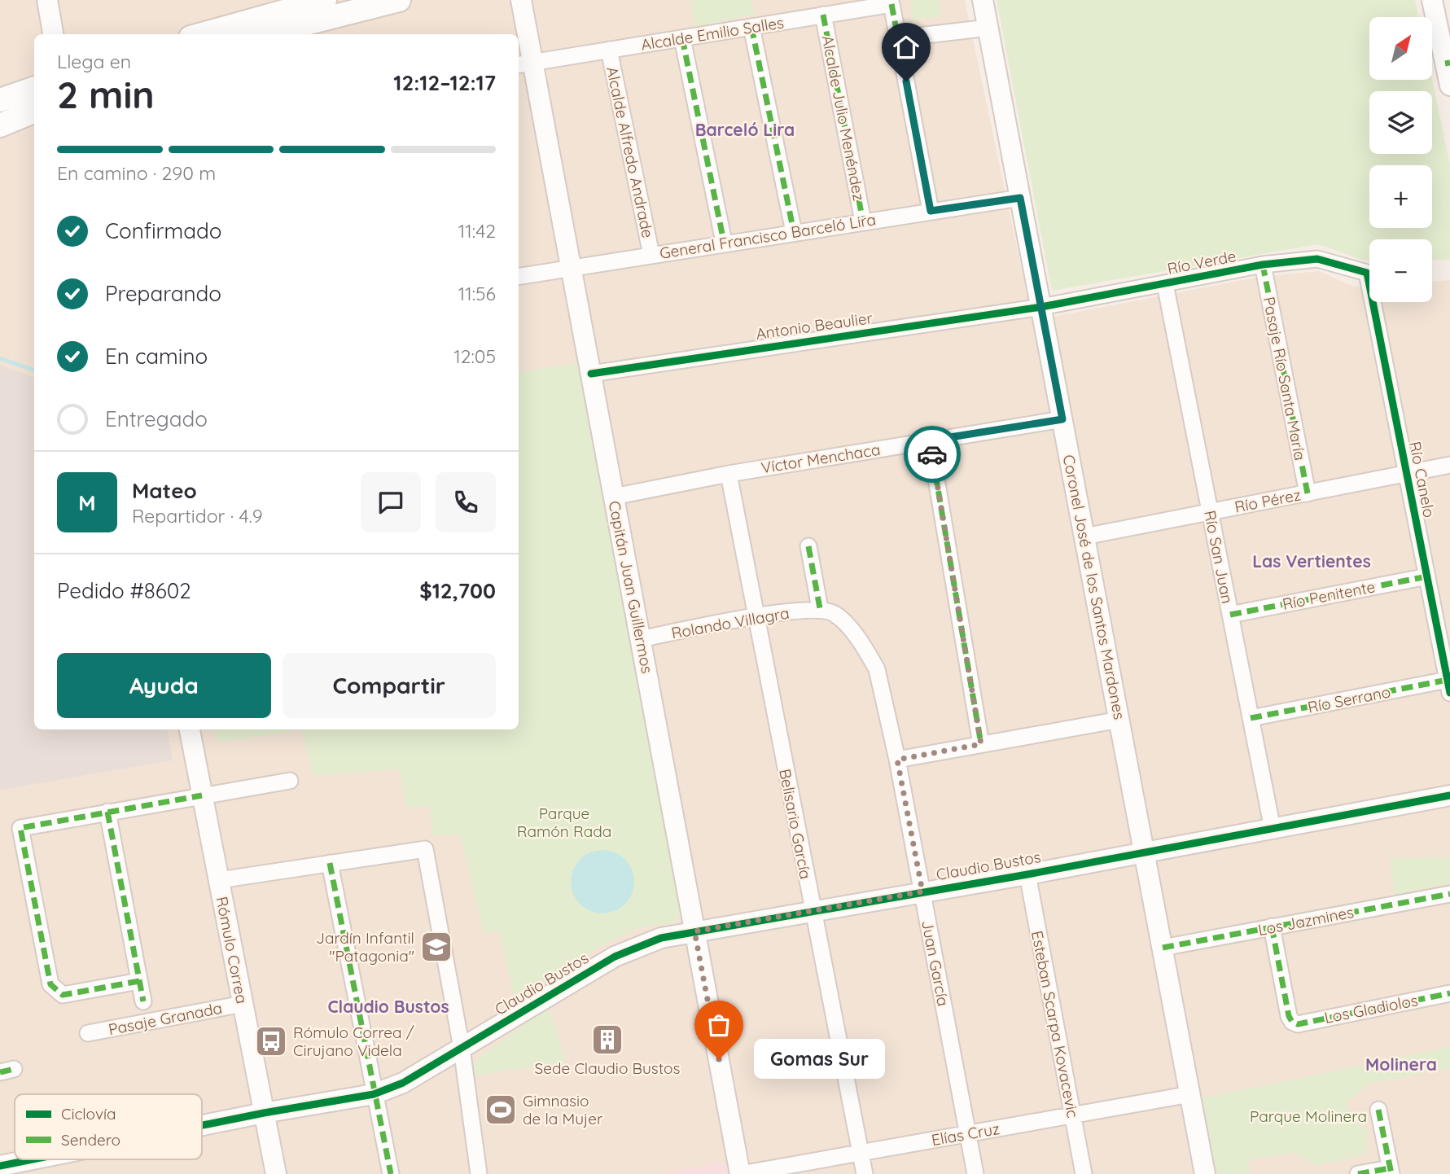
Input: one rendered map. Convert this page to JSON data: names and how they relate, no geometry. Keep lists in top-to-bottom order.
{
  "streets": {
    "street": [
      "Alcalde Emilio Salles",
      "Alcalde Julio Menéndez",
      "Alcalde Alfredo Andrade",
      "General Francisco Barceló Lira",
      "Río Verde",
      "Antonio Beaulier",
      "Pasaje Río Santa María",
      "Víctor Menchaca",
      "Río Canelo",
      "Río Pérez",
      "Río San Juan",
      "Capitán Juan Guillermos",
      "Coronel José de los Santos Mardones",
      "Río Penitente",
      "Rolando Villagra",
      "Río Serrano",
      "Belisario García",
      "Claudio Bustos",
      "Los Jazmines",
      "Rómulo Correa",
      "Juan García",
      "Los Gladiolos",
      "Pasaje Granada",
      "Esteban Scarpa Kovacevic",
      "Elías Cruz"
    ]
  },
  "crossings": [
    ["Alcalde Emilio Salles", "Alcalde Julio Menéndez"],
    ["Alcalde Emilio Salles", "Alcalde Alfredo Andrade"],
    ["Alcalde Emilio Salles", "Capitán Juan Guillermos"],
    ["Alcalde Julio Menéndez", "General Francisco Barceló Lira"],
    ["Alcalde Alfredo Andrade", "General Francisco Barceló Lira"],
    ["General Francisco Barceló Lira", "Capitán Juan Guillermos"],
    ["General Francisco Barceló Lira", "Coronel José de los Santos Mardones"],
    ["Río Verde", "Antonio Beaulier"],
    ["Río Verde", "Pasaje Río Santa María"],
    ["Río Verde", "Río Canelo"],
    ["Río Verde", "Río San Juan"],
    ["Río Verde", "Coronel José de los Santos Mardones"],
    ["Antonio Beaulier", "Capitán Juan Guillermos"],
    ["Antonio Beaulier", "Coronel José de los Santos Mardones"],
    ["Pasaje Río Santa María", "Río Pérez"],
    ["Víctor Menchaca", "Capitán Juan Guillermos"],
    ["Víctor Menchaca", "Coronel José de los Santos Mardones"],
    ["Víctor Menchaca", "Belisario García"],
    ["Río Canelo", "Río Pérez"],
    ["Río Canelo", "Río Penitente"],
    ["Río Canelo", "Río Serrano"],
    ["Río Pérez", "Río San Juan"],
    ["Río Pérez", "Coronel José de los Santos Mardones"],
    ["Río San Juan", "Río Penitente"],
    ["Río San Juan", "Río Serrano"],
    ["Río San Juan", "Claudio Bustos"],
    ["Capitán Juan Guillermos", "Rolando Villagra"],
    ["Capitán Juan Guillermos", "Claudio Bustos"],
    ["Capitán Juan Guillermos", "Elías Cruz"],
    ["Coronel José de los Santos Mardones", "Claudio Bustos"],
    ["Coronel José de los Santos Mardones", "Los Jazmines"],
    ["Coronel José de los Santos Mardones", "Elías Cruz"],
    ["Rolando Villagra", "Belisario García"],
    ["Rolando Villagra", "Juan García"],
    ["Belisario García", "Claudio Bustos"],
    ["Belisario García", "Elías Cruz"],
    ["Claudio Bustos", "Rómulo Correa"],
    ["Claudio Bustos", "Juan García"],
    ["Claudio Bustos", "Esteban Scarpa Kovacevic"],
    ["Los Jazmines", "Los Gladiolos"],
    ["Rómulo Correa", "Pasaje Granada"],
    ["Juan García", "Elías Cruz"],
    ["Esteban Scarpa Kovacevic", "Elías Cruz"]
  ],
  "districts": [
    "Barceló Lira",
    "Las Vertientes",
    "Claudio Bustos",
    "Molinera"
  ],
  "parks": ["Parque Ramón Rada", "Parque Molinera"],
  "places": {
    "school or university": ["Jardín Infantil \"Patagonia\""],
    "building": ["Sede Claudio Bustos"],
    "bus stop": ["Rómulo Correa / Cirujano Videla"],
    "other": ["Gomas Sur"],
    "sports": ["Gimnasio de la Mujer"]
  },
  "legend": ["Ciclovía", "Sendero"],
  "north": "top right",
  "page": {
    "map_buttons": ["+", "−"],
    "heading": ["2 min", "Llega en", "12:12–12:17"],
    "panel": [
      "Mateo",
      "Repartidor · 4.9",
      "Pedido #8602",
      "$12,700"
    ],
    "bar": "En camino · 290 m",
    "list": [
      ["Confirmado", "11:42"],
      ["Preparando", "11:56"],
      ["En camino", "12:05"],
      "Entregado"
    ],
    "round": "M",
    "buttons": ["Ayuda", "Compartir"],
    "bubble": "Gomas Sur"
  }
}
